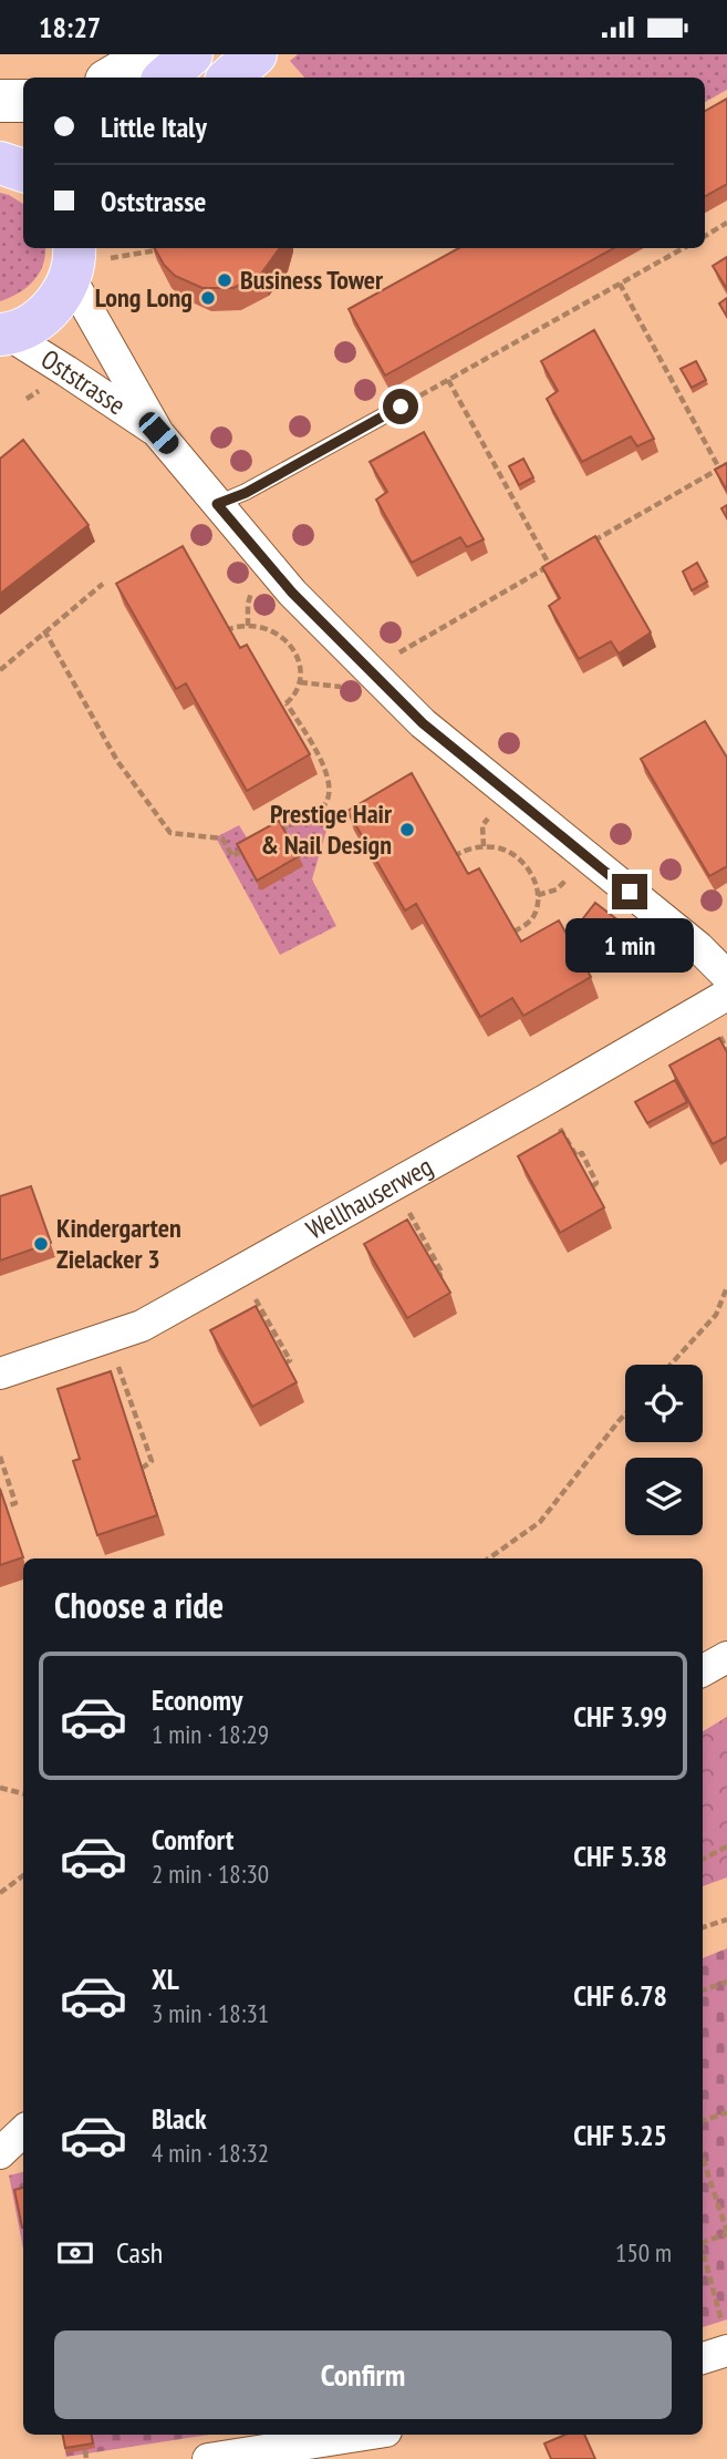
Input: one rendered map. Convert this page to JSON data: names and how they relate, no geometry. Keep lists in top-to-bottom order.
{
  "streets": {
    "street": ["Oststrasse", "Wellhauserweg"]
  },
  "places": [
    "Business Tower",
    "Long Long",
    "Prestige Hair & Nail Design",
    "Kindergarten Zielacker 3"
  ],
  "page": {
    "status": "18:27",
    "banner": ["Little Italy", "Oststrasse"],
    "bubble": "1 min",
    "heading": "Choose a ride",
    "list": [
      {
        "name": "Economy",
        "note": "1 min · 18:29",
        "value": "CHF 3.99"
      },
      {
        "name": "Comfort",
        "note": "2 min · 18:30",
        "value": "CHF 5.38"
      },
      {
        "name": "XL",
        "note": "3 min · 18:31",
        "value": "CHF 6.78"
      },
      {
        "name": "Black",
        "note": "4 min · 18:32",
        "value": "CHF 5.25"
      }
    ],
    "pay": ["Cash", "150 m"],
    "buttons": "Confirm"
  }
}
